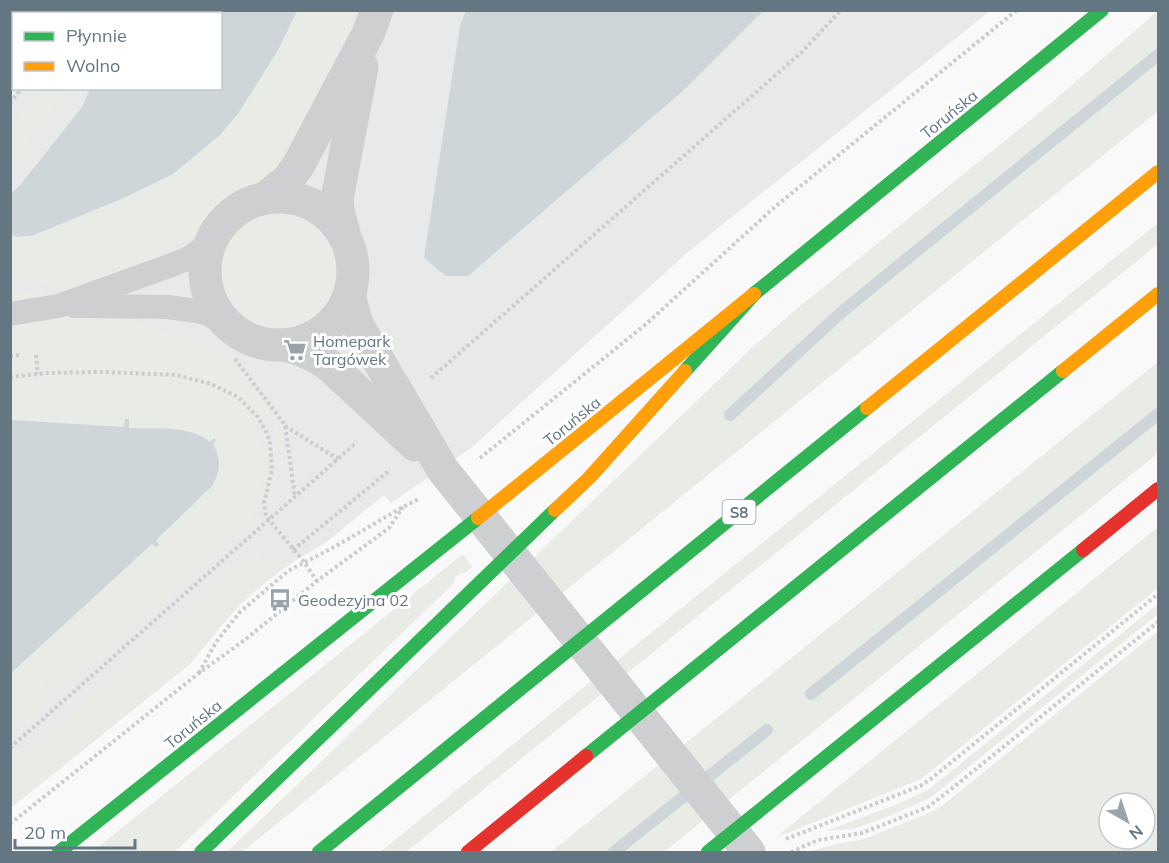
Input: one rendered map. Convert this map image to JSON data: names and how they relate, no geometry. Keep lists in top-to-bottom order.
{
  "streets": {
    "main road": ["Toruńska", "S8"]
  },
  "places": {
    "supermarket": ["Homepark Targówek"],
    "bus stop": ["Geodezyjna 02"]
  },
  "legend": ["Płynnie", "Wolno"],
  "scale_bar": "20 m",
  "north": "bottom right"
}
